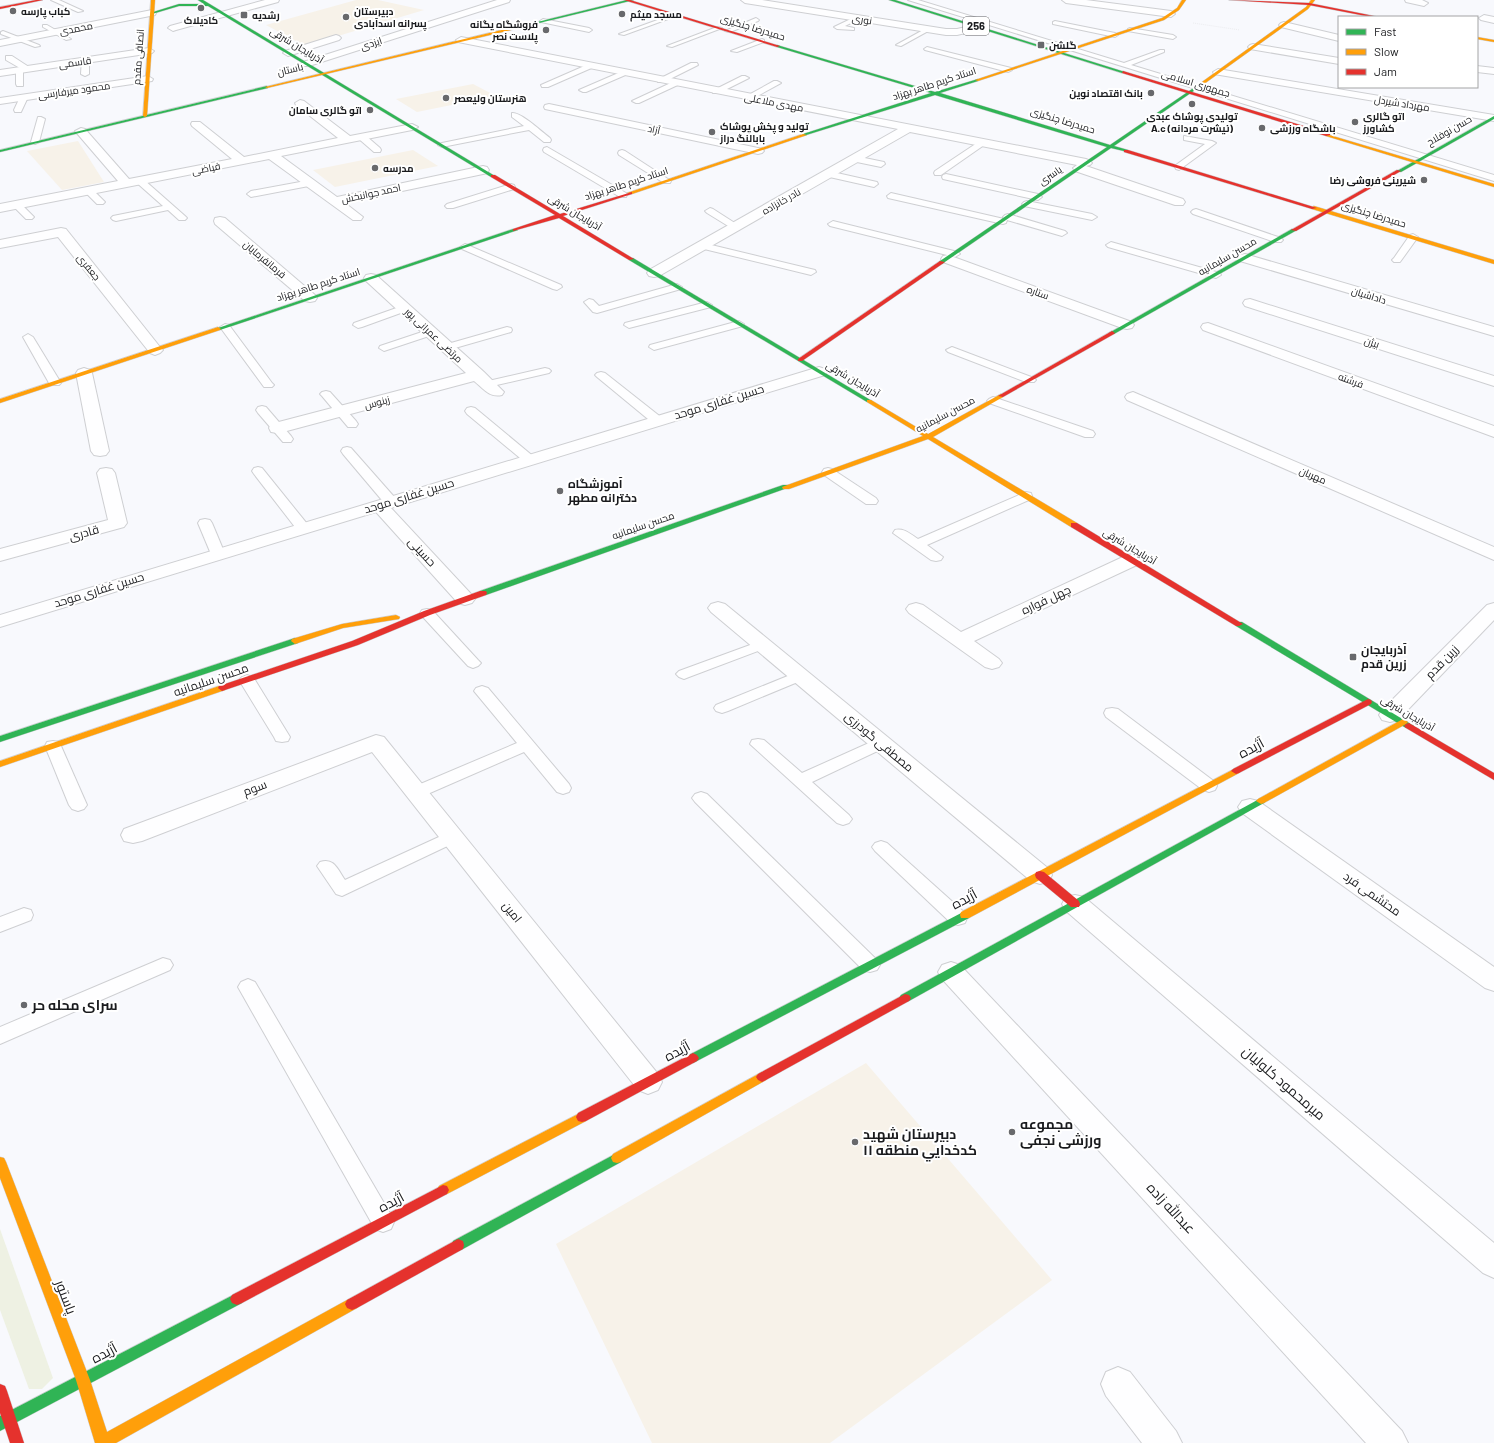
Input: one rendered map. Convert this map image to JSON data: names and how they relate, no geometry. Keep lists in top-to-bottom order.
{
  "streets": {
    "street": [
      "نوری",
      "256",
      "حمیدرضا چنگیزی",
      "محمدی",
      "ایزدی",
      "آذربایجان شرقی",
      "انصافی مقدم",
      "قاسمی",
      "باستان",
      "استاد کریم طاهر بهزاد",
      "جمهوری اسلامی",
      "محمود میرفارسی",
      "مهدی ملاعلی",
      "مهرداد شیردل",
      "آزاد",
      "حسن نوفلاح",
      "فیاضی",
      "یاسری",
      "احمد جوانبخش",
      "نادر خانزاده",
      "محسن سلیمانیه",
      "فرمانفرمایان",
      "جعفری",
      "ستاره",
      "داداشیان",
      "مرتضی عمرانی پور",
      "بیژن",
      "فرشته",
      "زینوس",
      "حسین غفاری موحد",
      "مهربان",
      "قادری",
      "حسینی",
      "چهل فواره",
      "زرین قدم",
      "مصطفی گودرزی",
      "آژیده",
      "سوم",
      "محتشمی فرد",
      "امین",
      "میرمحمود کلولیان",
      "عبدالله زاده",
      "پاستور"
    ]
  },
  "crossings": [
    ["نوری", "جمهوری اسلامی"],
    ["حمیدرضا چنگیزی", "باستان"],
    ["حمیدرضا چنگیزی", "استاد کریم طاهر بهزاد"],
    ["حمیدرضا چنگیزی", "یاسری"],
    ["حمیدرضا چنگیزی", "محسن سلیمانیه"],
    ["محمدی", "انصافی مقدم"],
    ["ایزدی", "آذربایجان شرقی"],
    ["آذربایجان شرقی", "باستان"],
    ["آذربایجان شرقی", "استاد کریم طاهر بهزاد"],
    ["آذربایجان شرقی", "فیاضی"],
    ["آذربایجان شرقی", "یاسری"],
    ["آذربایجان شرقی", "احمد جوانبخش"],
    ["آذربایجان شرقی", "نادر خانزاده"],
    ["آذربایجان شرقی", "محسن سلیمانیه"],
    ["آذربایجان شرقی", "حسین غفاری موحد"],
    ["آذربایجان شرقی", "چهل فواره"],
    ["آذربایجان شرقی", "زرین قدم"],
    ["آذربایجان شرقی", "آژیده"],
    ["انصافی مقدم", "قاسمی"],
    ["انصافی مقدم", "باستان"],
    ["انصافی مقدم", "محمود میرفارسی"],
    ["باستان", "مهدی ملاعلی"],
    ["استاد کریم طاهر بهزاد", "جمهوری اسلامی"],
    ["استاد کریم طاهر بهزاد", "مهدی ملاعلی"],
    ["استاد کریم طاهر بهزاد", "آزاد"],
    ["استاد کریم طاهر بهزاد", "فرمانفرمایان"],
    ["استاد کریم طاهر بهزاد", "جعفری"],
    ["استاد کریم طاهر بهزاد", "مرتضی عمرانی پور"],
    ["جمهوری اسلامی", "حسن نوفلاح"],
    ["جمهوری اسلامی", "یاسری"],
    ["جمهوری اسلامی", "محسن سلیمانیه"],
    ["مهدی ملاعلی", "یاسری"],
    ["مهدی ملاعلی", "نادر خانزاده"],
    ["مهرداد شیردل", "حسن نوفلاح"],
    ["مهرداد شیردل", "یاسری"],
    ["حسن نوفلاح", "محسن سلیمانیه"],
    ["فیاضی", "احمد جوانبخش"],
    ["یاسری", "ستاره"],
    ["محسن سلیمانیه", "ستاره"],
    ["محسن سلیمانیه", "داداشیان"],
    ["محسن سلیمانیه", "حسینی"],
    ["مرتضی عمرانی پور", "زینوس"],
    ["حسین غفاری موحد", "حسینی"],
    ["مصطفی گودرزی", "آژیده"],
    ["آژیده", "امین"],
    ["آژیده", "پاستور"],
    ["سوم", "امین"]
  ],
  "places": {
    "other": [
      "کادیلاک",
      "کباب پارسه",
      "مسجد میثم",
      "دبیرستان پسرانه اسدآبادی",
      "فروشگاه یگانه پلاست نصر",
      "بانک اقتصاد نوین",
      "هنرستان ولیعصر",
      "تولیدی پوشاک عبدی A.c (تیشرت مردانه)",
      "اتو گالری سامان",
      "اتو گالری کشاورز",
      "باشگاه ورزشی",
      "تولید و پخش پوشاک بابالنگ دراز",
      "مدرسه",
      "شیرینی فروشی رضا",
      "آموزشگاه دخترانه مطهر",
      "سرای محله حر",
      "مجموعه ورزشی نجفی",
      "دبيرستان شهيد كدخدايي منطقه ١١"
    ],
    "transit": ["رشدیه", "گلشن", "آذربایجان زرین قدم"]
  },
  "legend": ["Fast", "Slow", "Jam"]
}
